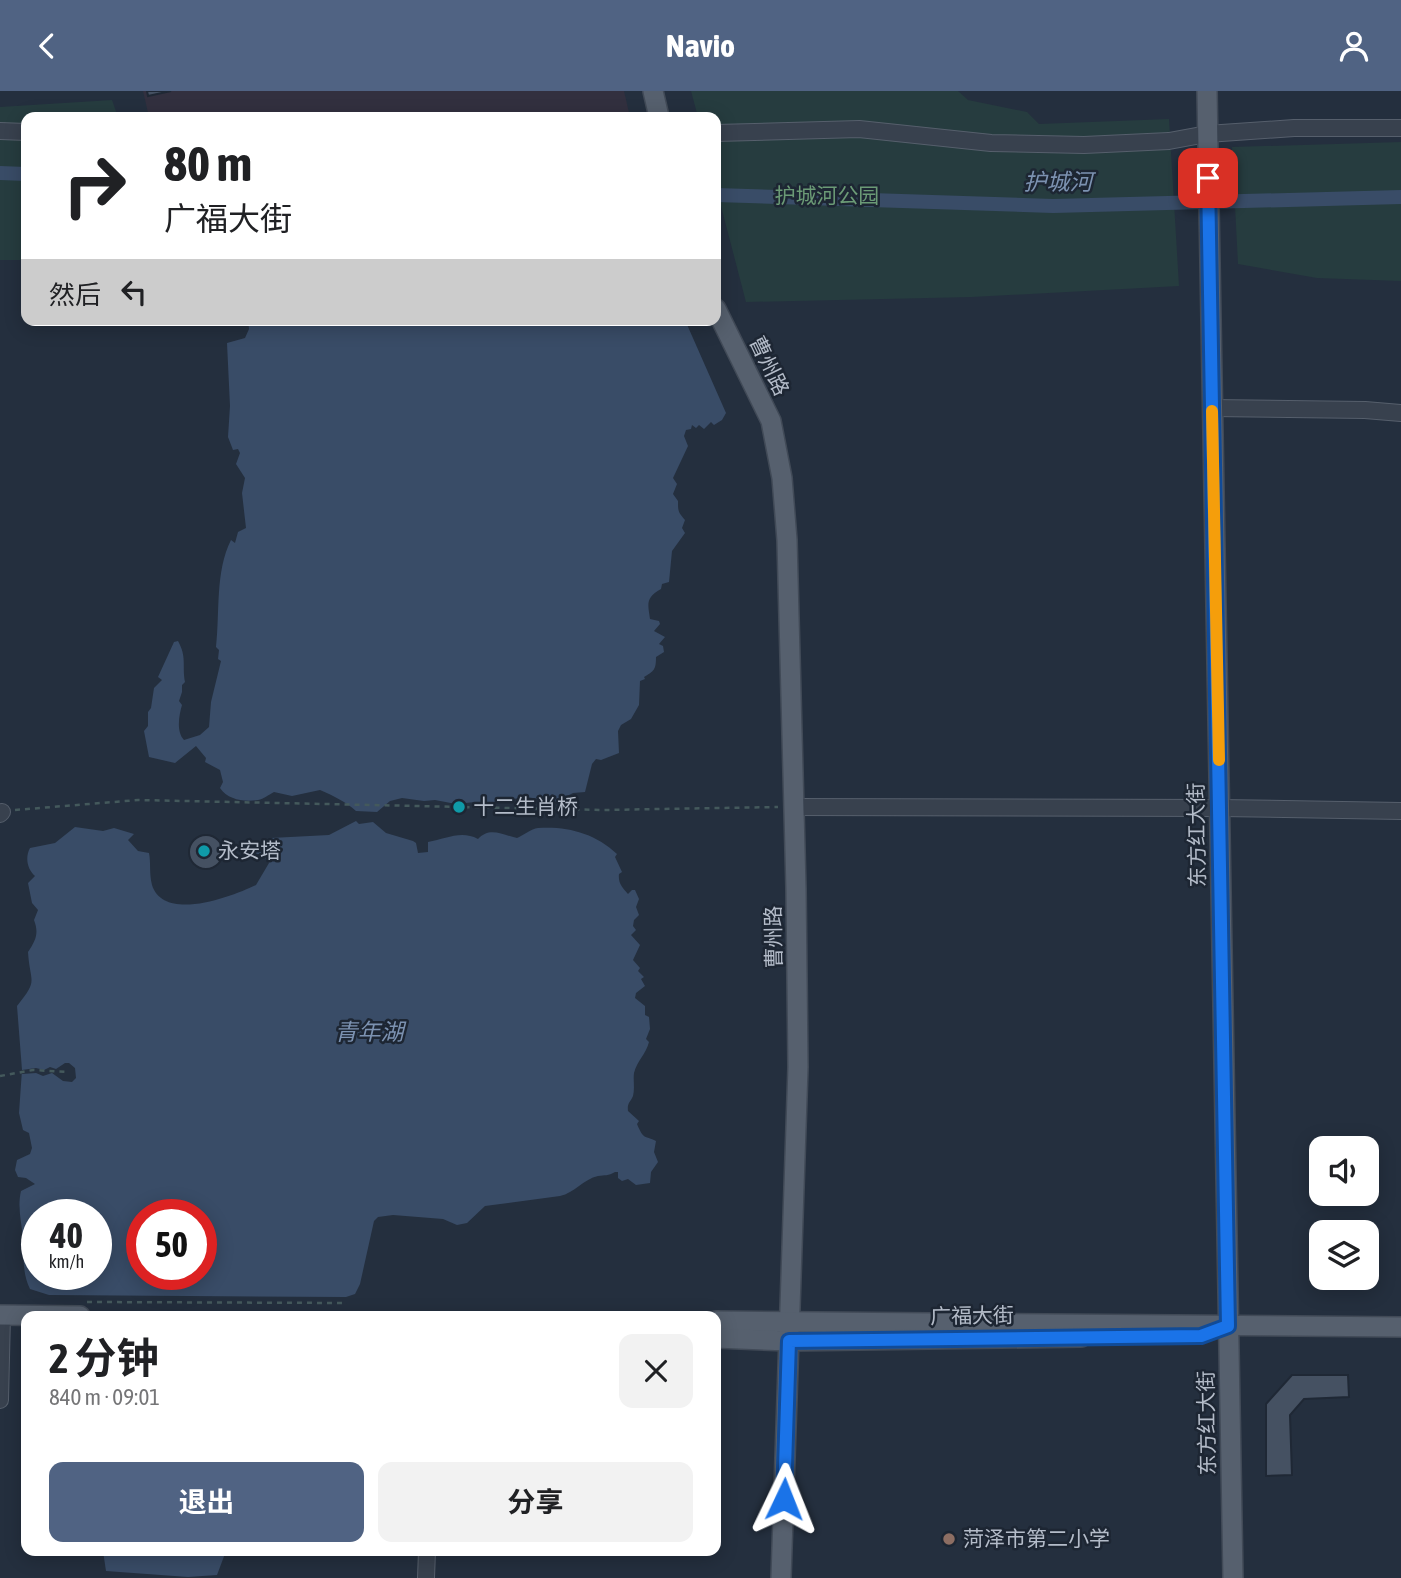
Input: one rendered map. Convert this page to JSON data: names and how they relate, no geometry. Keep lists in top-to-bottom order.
{
  "streets": {
    "main road": ["曹州路", "东方红大街", "广福大街"]
  },
  "crossings": [
    ["曹州路", "广福大街"],
    ["东方红大街", "广福大街"]
  ],
  "water": ["护城河", "青年湖"],
  "parks": ["护城河公园"],
  "places": ["十二生肖桥", "永安塔", "菏泽市第二小学"],
  "page": {
    "header": "Navio",
    "turn": ["80 m", "广福大街"],
    "then": "然后",
    "speed": "40 km/h",
    "limit": "50",
    "heading": ["2 分钟", "840 m · 09:01"],
    "buttons": ["退出", "分享"]
  }
}
